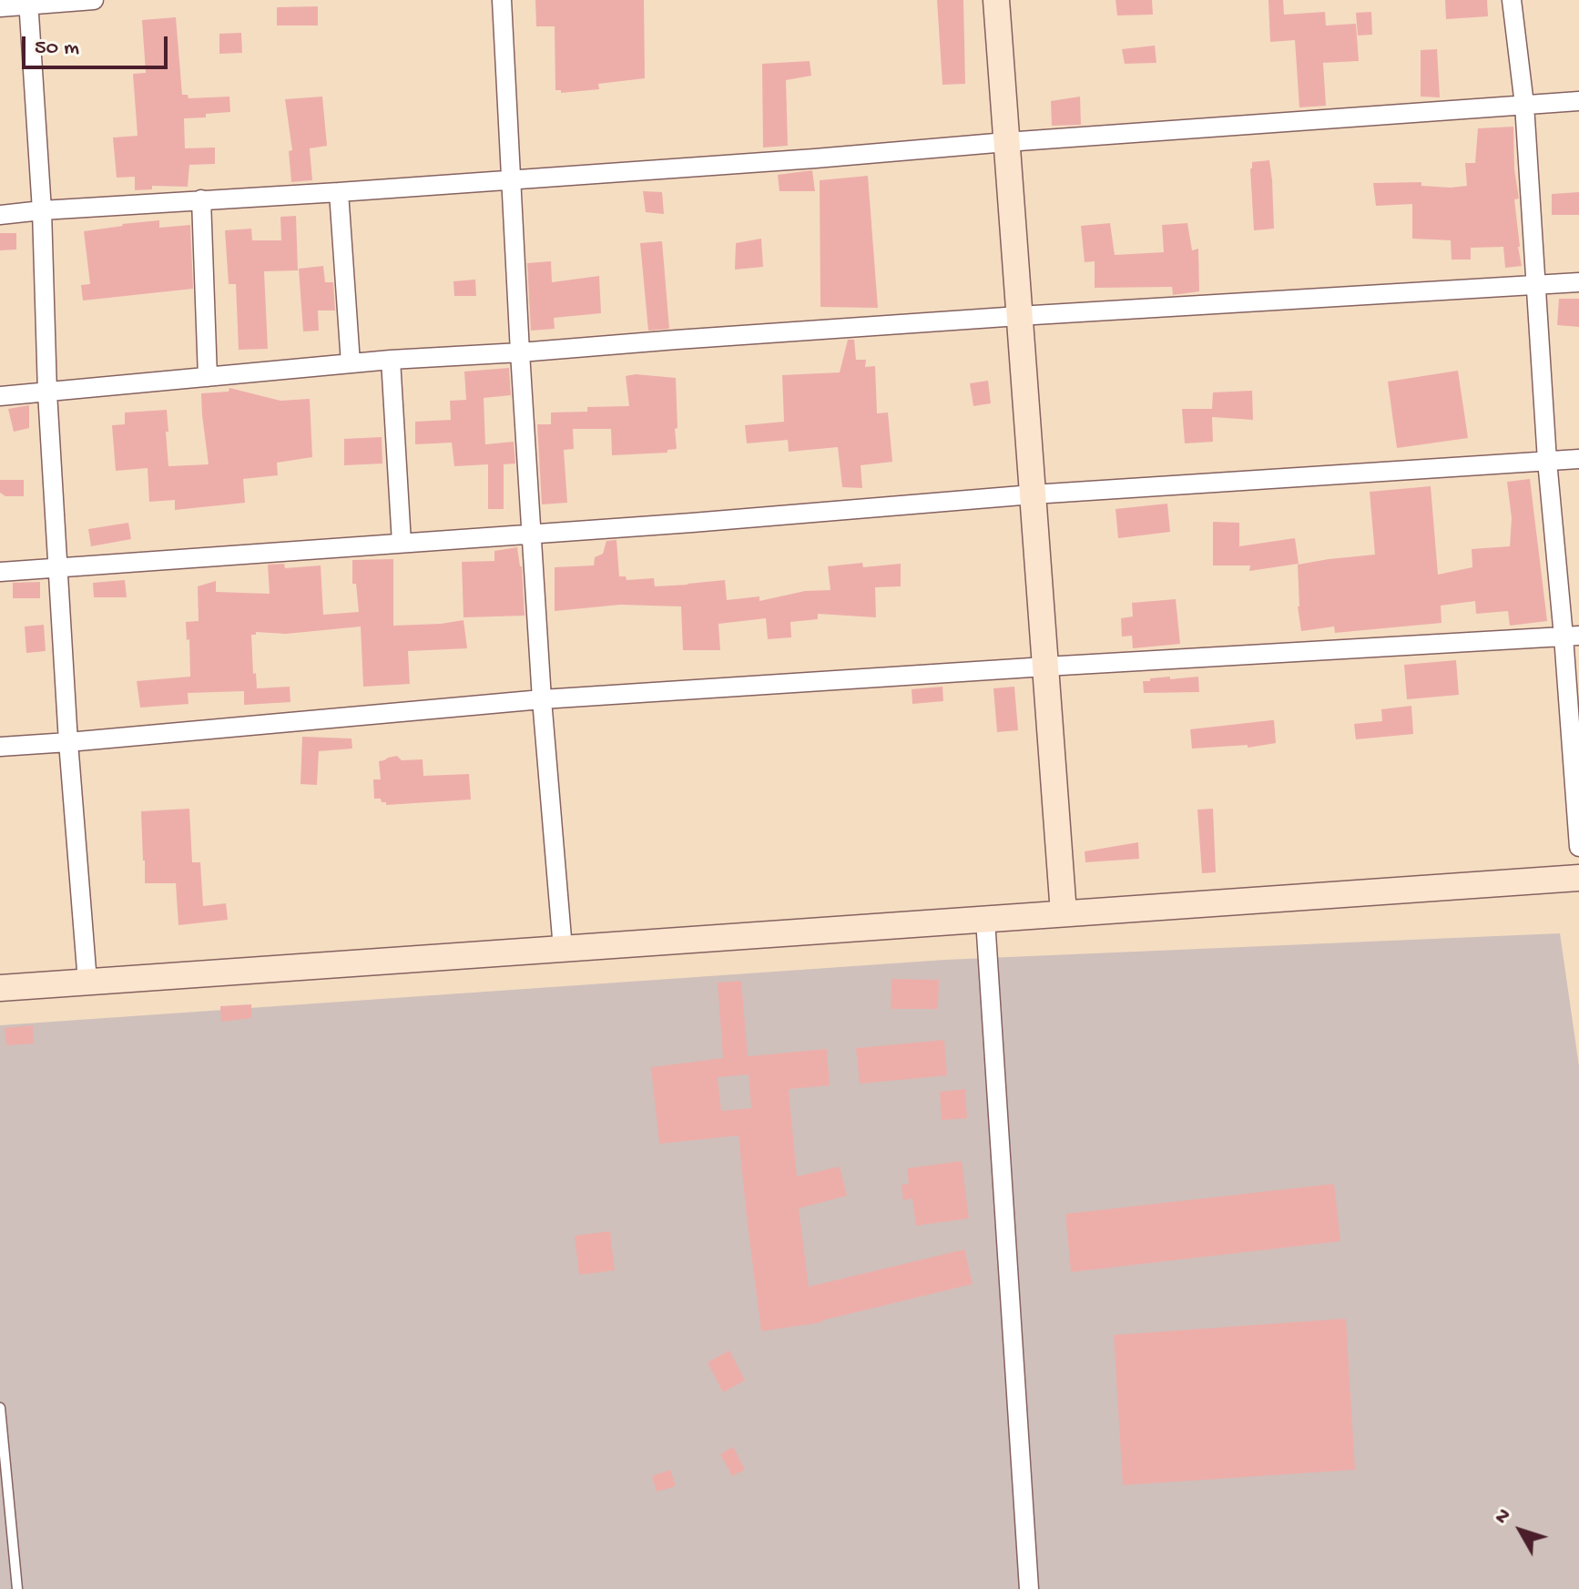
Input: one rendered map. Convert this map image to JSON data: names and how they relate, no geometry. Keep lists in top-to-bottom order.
{
  "scale_bar": "50 m",
  "north": "top left"
}
